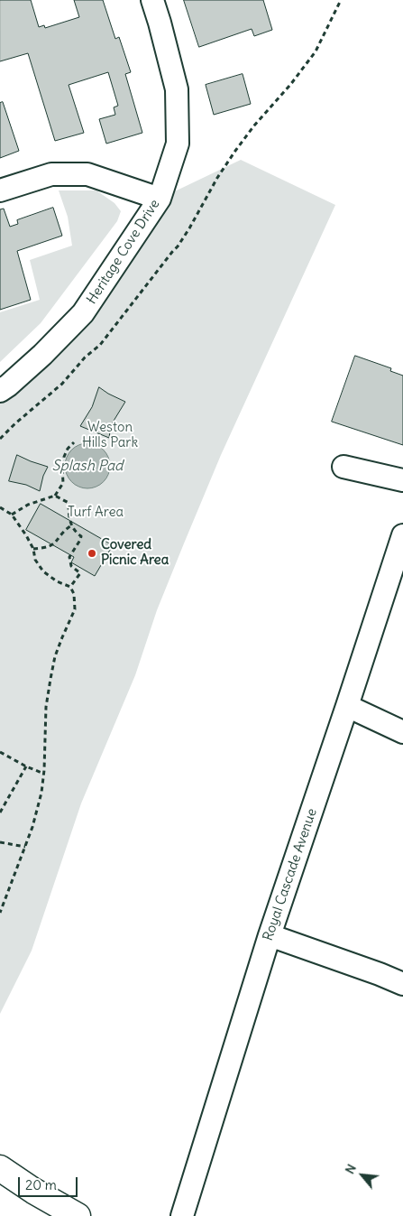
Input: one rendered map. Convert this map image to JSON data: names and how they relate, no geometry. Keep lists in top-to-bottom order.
{
  "streets": {
    "street": ["Heritage Cove Drive", "Royal Cascade Avenue"]
  },
  "water": ["Splash Pad"],
  "parks": ["Weston Hills Park", "Turf Area"],
  "places": ["Covered Picnic Area"],
  "scale_bar": "20 m",
  "north": "top left"
}
